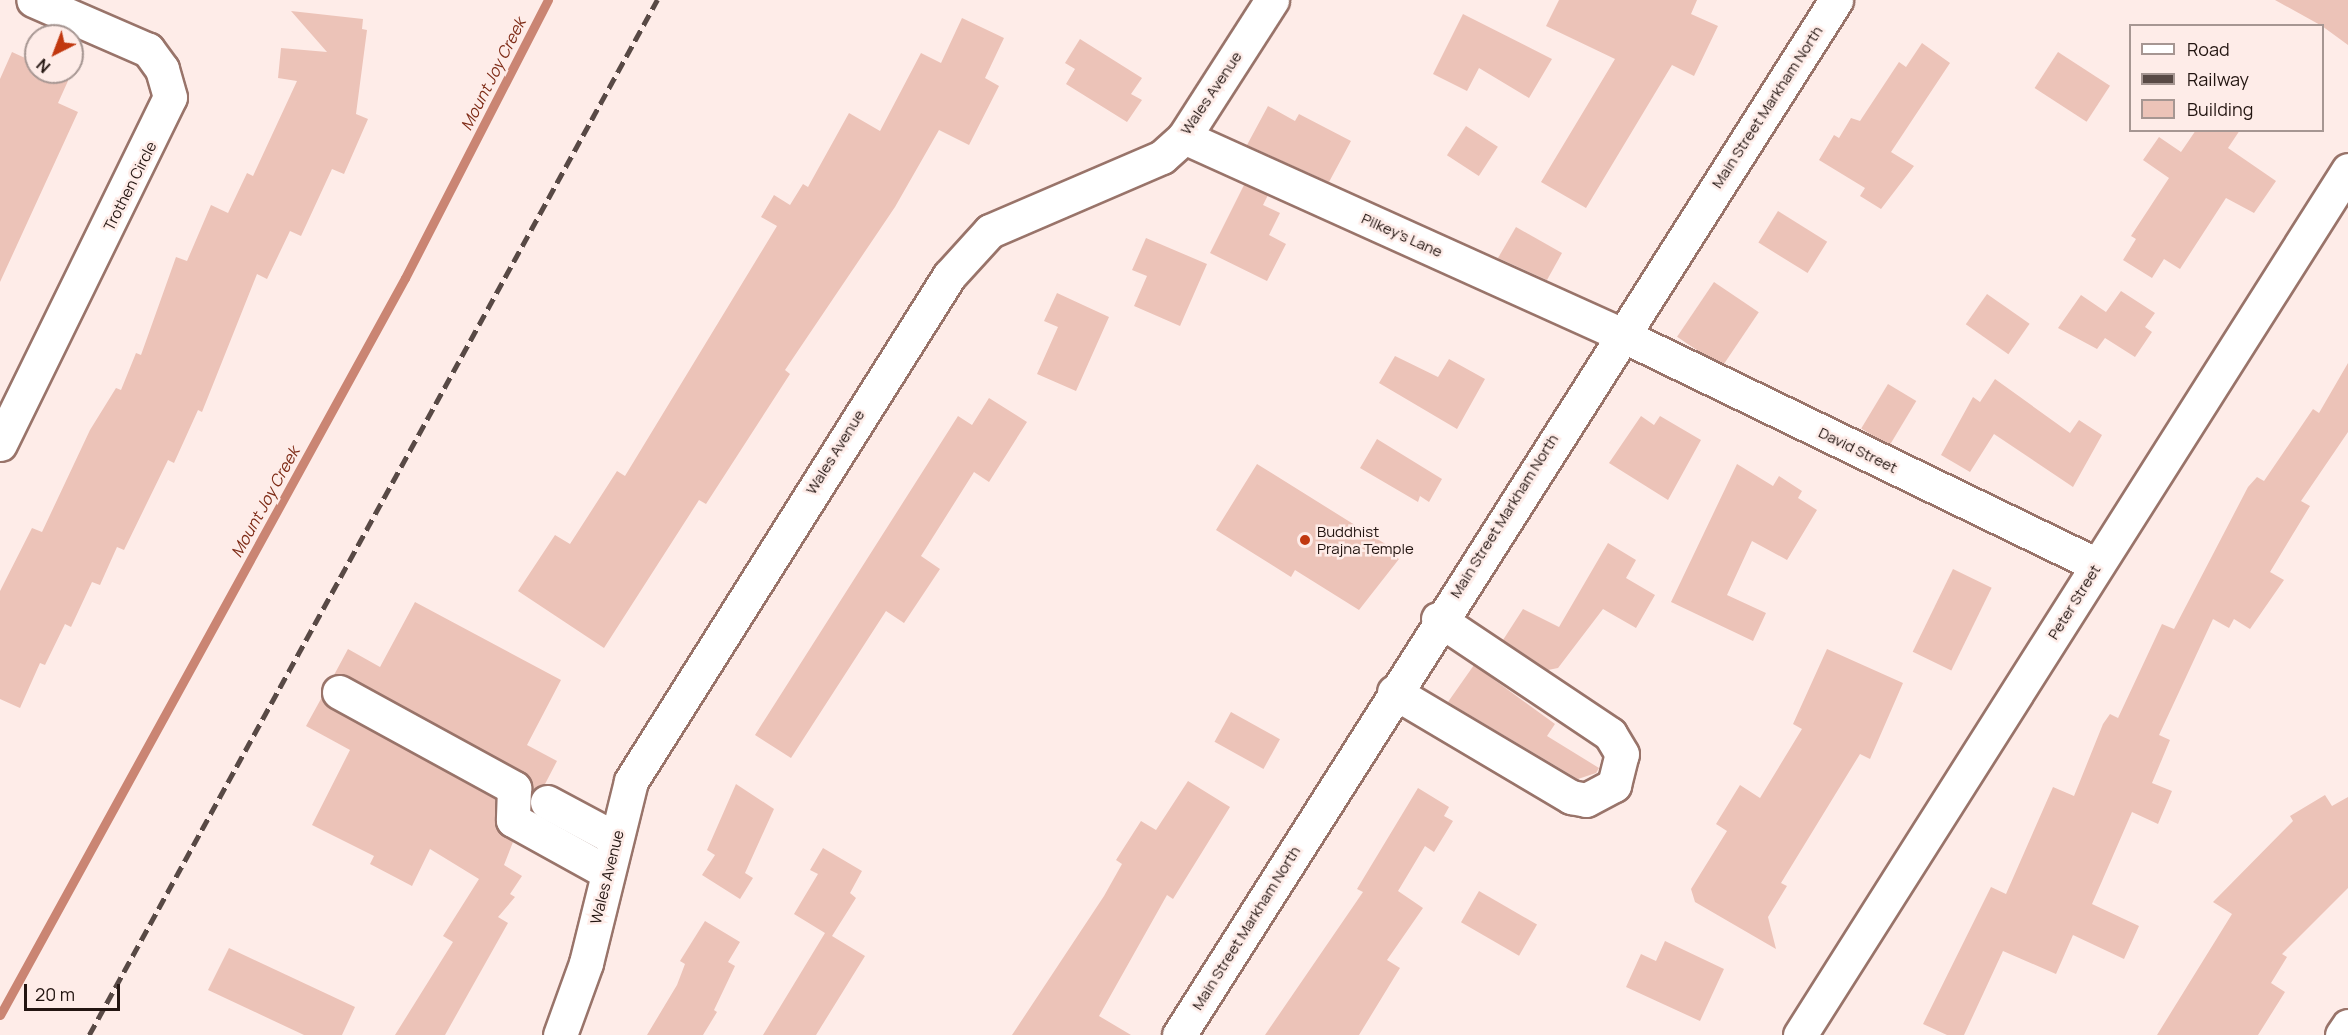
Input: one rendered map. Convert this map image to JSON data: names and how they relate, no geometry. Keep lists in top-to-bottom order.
{
  "streets": {
    "street": [
      "Wales Avenue",
      "Main Street Markham North",
      "Trothen Circle",
      "Pilkey's Lane",
      "David Street",
      "Peter Street"
    ]
  },
  "crossings": [
    ["Wales Avenue", "Pilkey's Lane"],
    ["Main Street Markham North", "Pilkey's Lane"],
    ["Main Street Markham North", "David Street"],
    ["Pilkey's Lane", "David Street"],
    ["David Street", "Peter Street"]
  ],
  "water": ["Mount Joy Creek"],
  "places": ["Buddhist Prajna Temple"],
  "legend": ["Road", "Railway", "Building"],
  "scale_bar": "20 m",
  "north": "bottom left"
}
